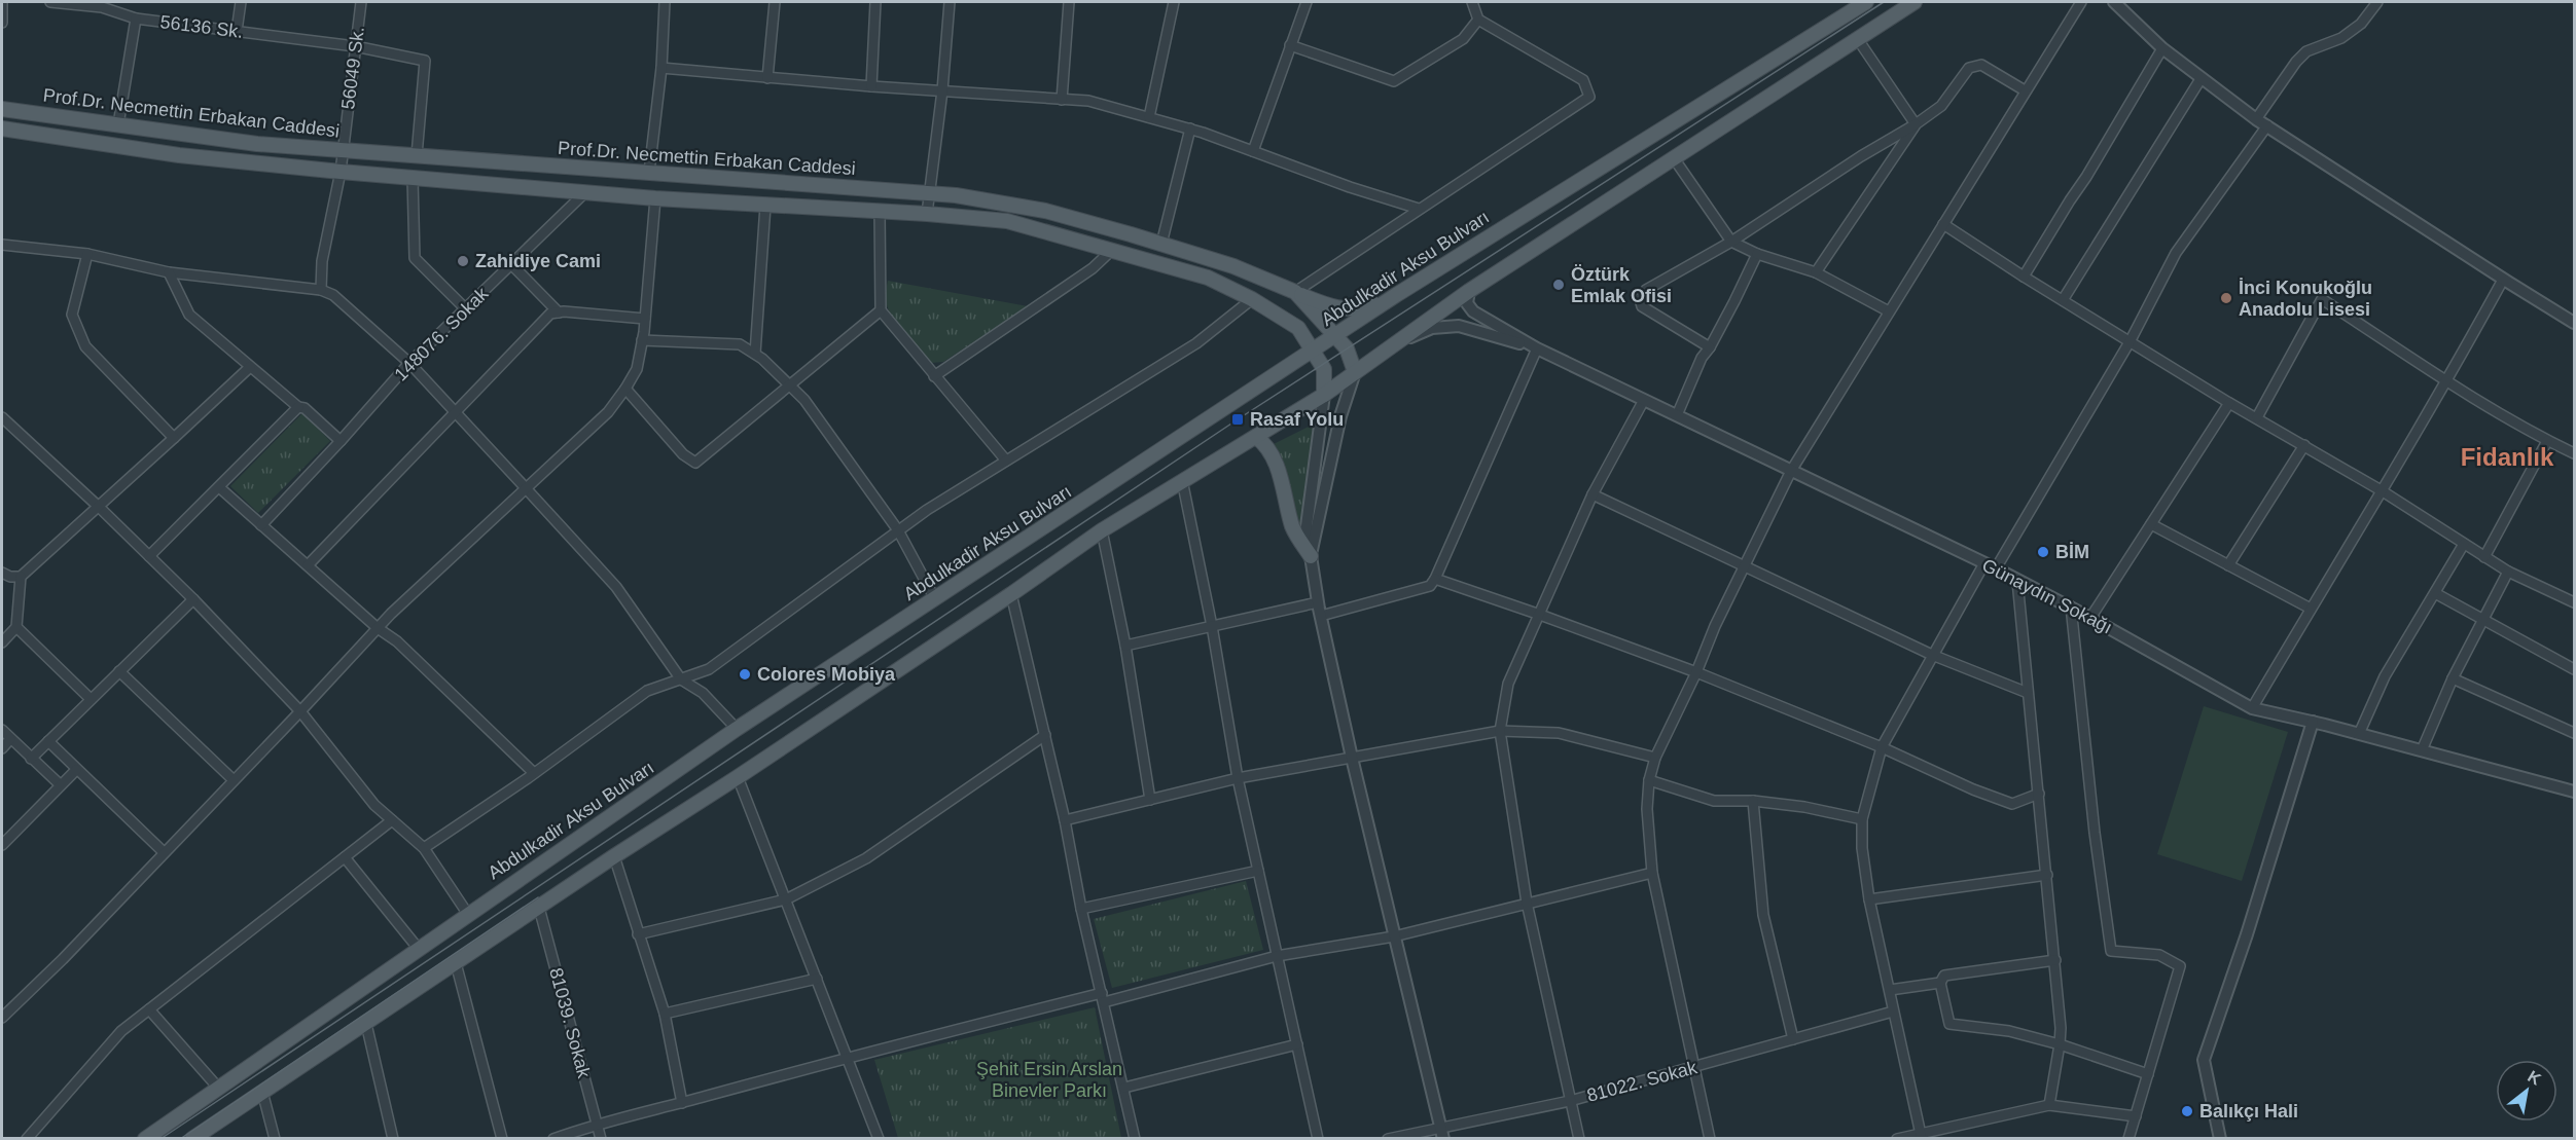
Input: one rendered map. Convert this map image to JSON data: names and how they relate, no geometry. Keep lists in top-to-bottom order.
{
  "streets": {
    "main road": ["Prof.Dr. Necmettin Erbakan Caddesi", "Abdulkadir Aksu Bulvarı"],
    "street": [
      "56136 Sk.",
      "56049 Sk.",
      "148076. Sokak",
      "Günaydın Sokağı",
      "81039. Sokak",
      "81022. Sokak"
    ]
  },
  "crossings": [
    ["56136 Sk.", "56049 Sk."],
    ["56136 Sk.", "Prof.Dr. Necmettin Erbakan Caddesi"],
    ["56049 Sk.", "Prof.Dr. Necmettin Erbakan Caddesi"],
    ["Prof.Dr. Necmettin Erbakan Caddesi", "Abdulkadir Aksu Bulvarı"]
  ],
  "districts": ["Fidanlık"],
  "parks": ["Şehit Ersin Arslan Binevler Parkı"],
  "places": {
    "other": [
      "Zahidiye Cami",
      "Öztürk Emlak Ofisi",
      "İnci Konukoğlu Anadolu Lisesi",
      "BİM",
      "Colores Mobiya",
      "Balıkçı Hali"
    ],
    "transit": ["Rasaf Yolu"]
  },
  "north": "top right"
}
